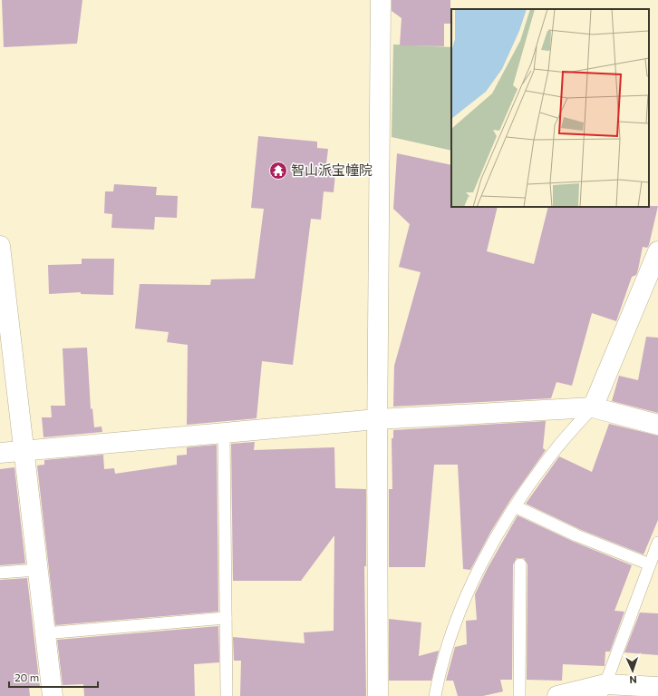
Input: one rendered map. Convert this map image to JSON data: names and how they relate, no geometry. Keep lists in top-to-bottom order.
{
  "places": {
    "temple": ["智山派宝幢院"]
  },
  "scale_bar": "20 m",
  "north": "bottom"
}
